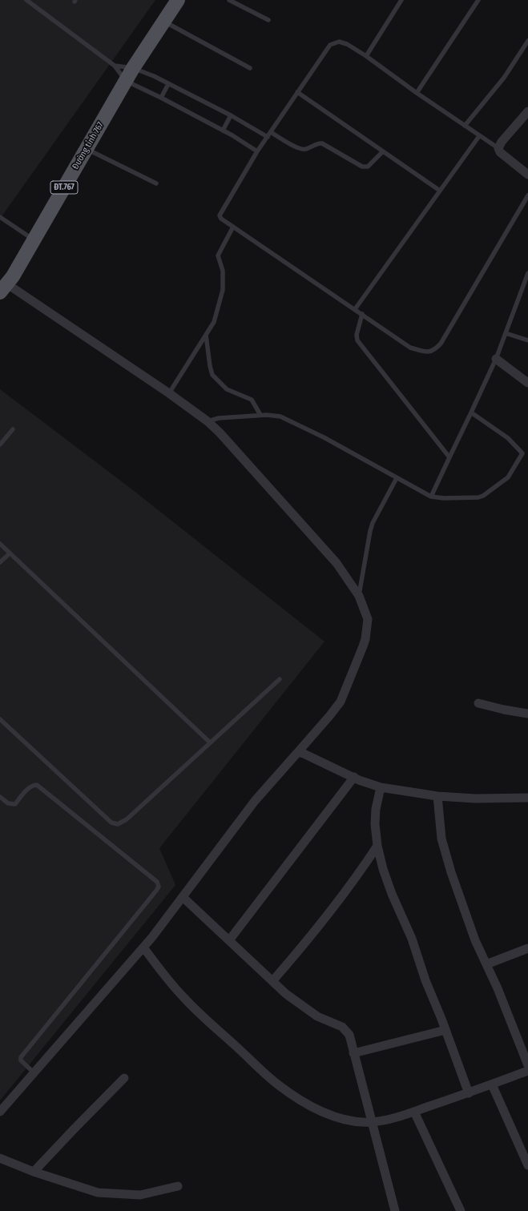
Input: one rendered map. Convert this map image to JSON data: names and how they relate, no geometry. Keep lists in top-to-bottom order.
{
  "streets": {
    "main road": ["Đường tỉnh 767", "ĐT.767"]
  }
}
